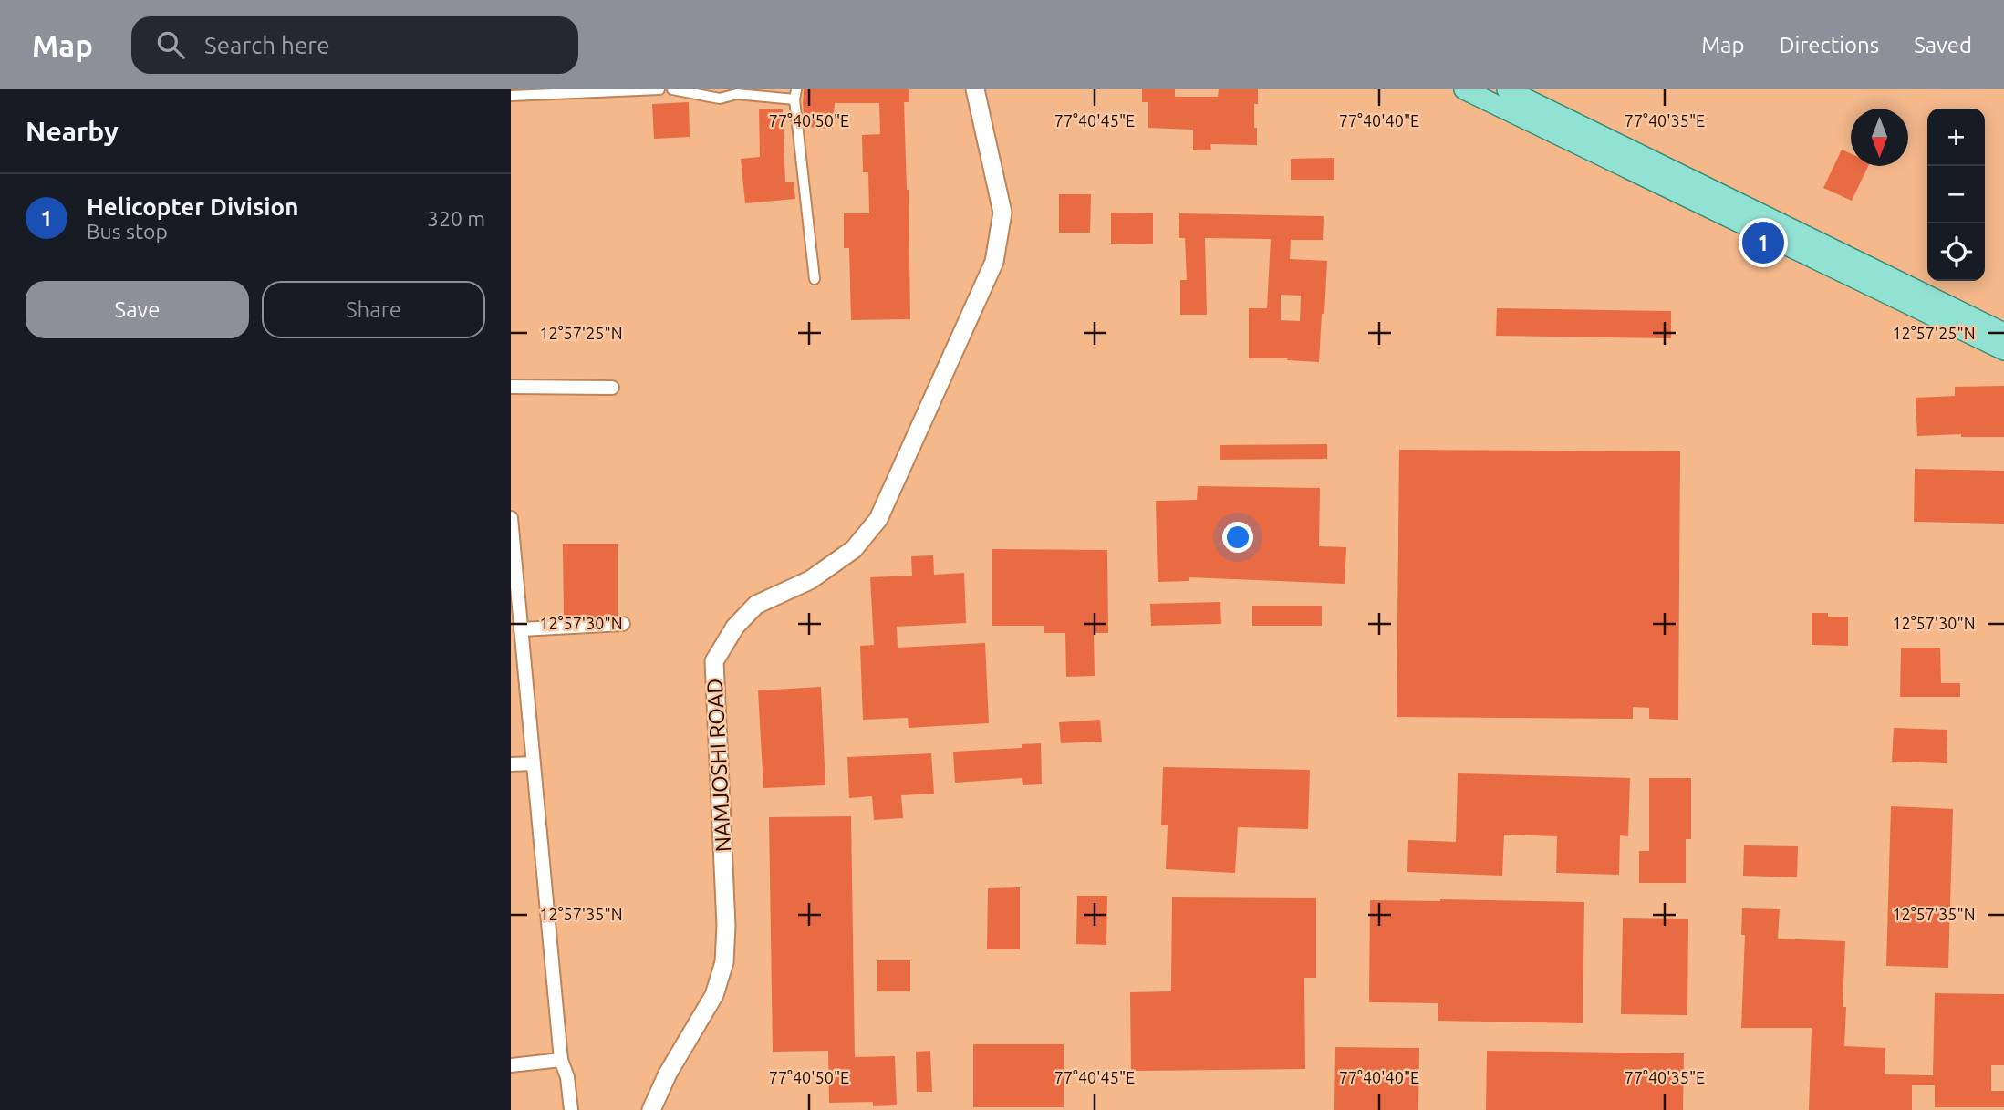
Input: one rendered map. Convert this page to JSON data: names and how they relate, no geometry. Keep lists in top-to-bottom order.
{
  "streets": {
    "main road": ["NAMJOSHI ROAD"]
  },
  "north": "bottom",
  "page": {
    "header": "Map",
    "search": "Search here",
    "nav": ["Map", "Directions", "Saved"],
    "heading": "Nearby",
    "map_buttons": ["+", "−"],
    "list": [
      {
        "mark": "1",
        "name": "Helicopter Division",
        "note": "Bus stop",
        "value": "320 m"
      }
    ],
    "pins": "1",
    "buttons": ["Save", "Share"]
  },
  "coordinates": [
    "77°40'50\"E",
    "77°40'45\"E",
    "77°40'40\"E",
    "77°40'35\"E",
    "12°57'25\"N",
    "12°57'30\"N",
    "12°57'35\"N"
  ]
}
